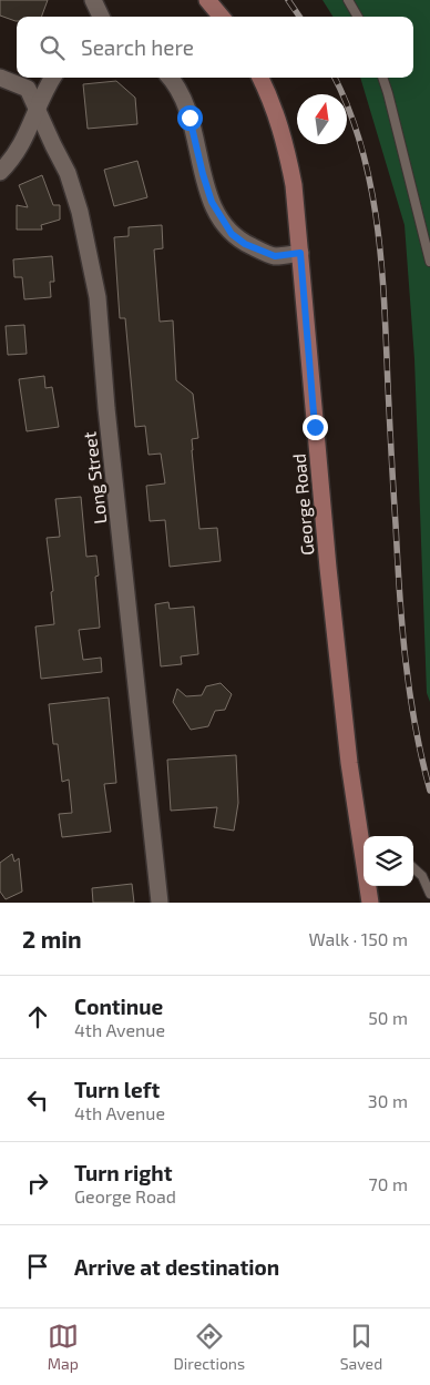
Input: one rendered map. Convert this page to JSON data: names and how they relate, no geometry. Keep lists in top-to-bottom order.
{
  "streets": {
    "street": ["Long Street", "George Road"]
  },
  "north": "top",
  "page": {
    "search": "Search here",
    "heading": ["2 min", "Walk · 150 m"],
    "list": [
      ["Continue", "4th Avenue", "50 m"],
      ["Turn left", "4th Avenue", "30 m"],
      ["Turn right", "George Road", "70 m"],
      "Arrive at destination"
    ],
    "nav": ["Map", "Directions", "Saved"]
  }
}
